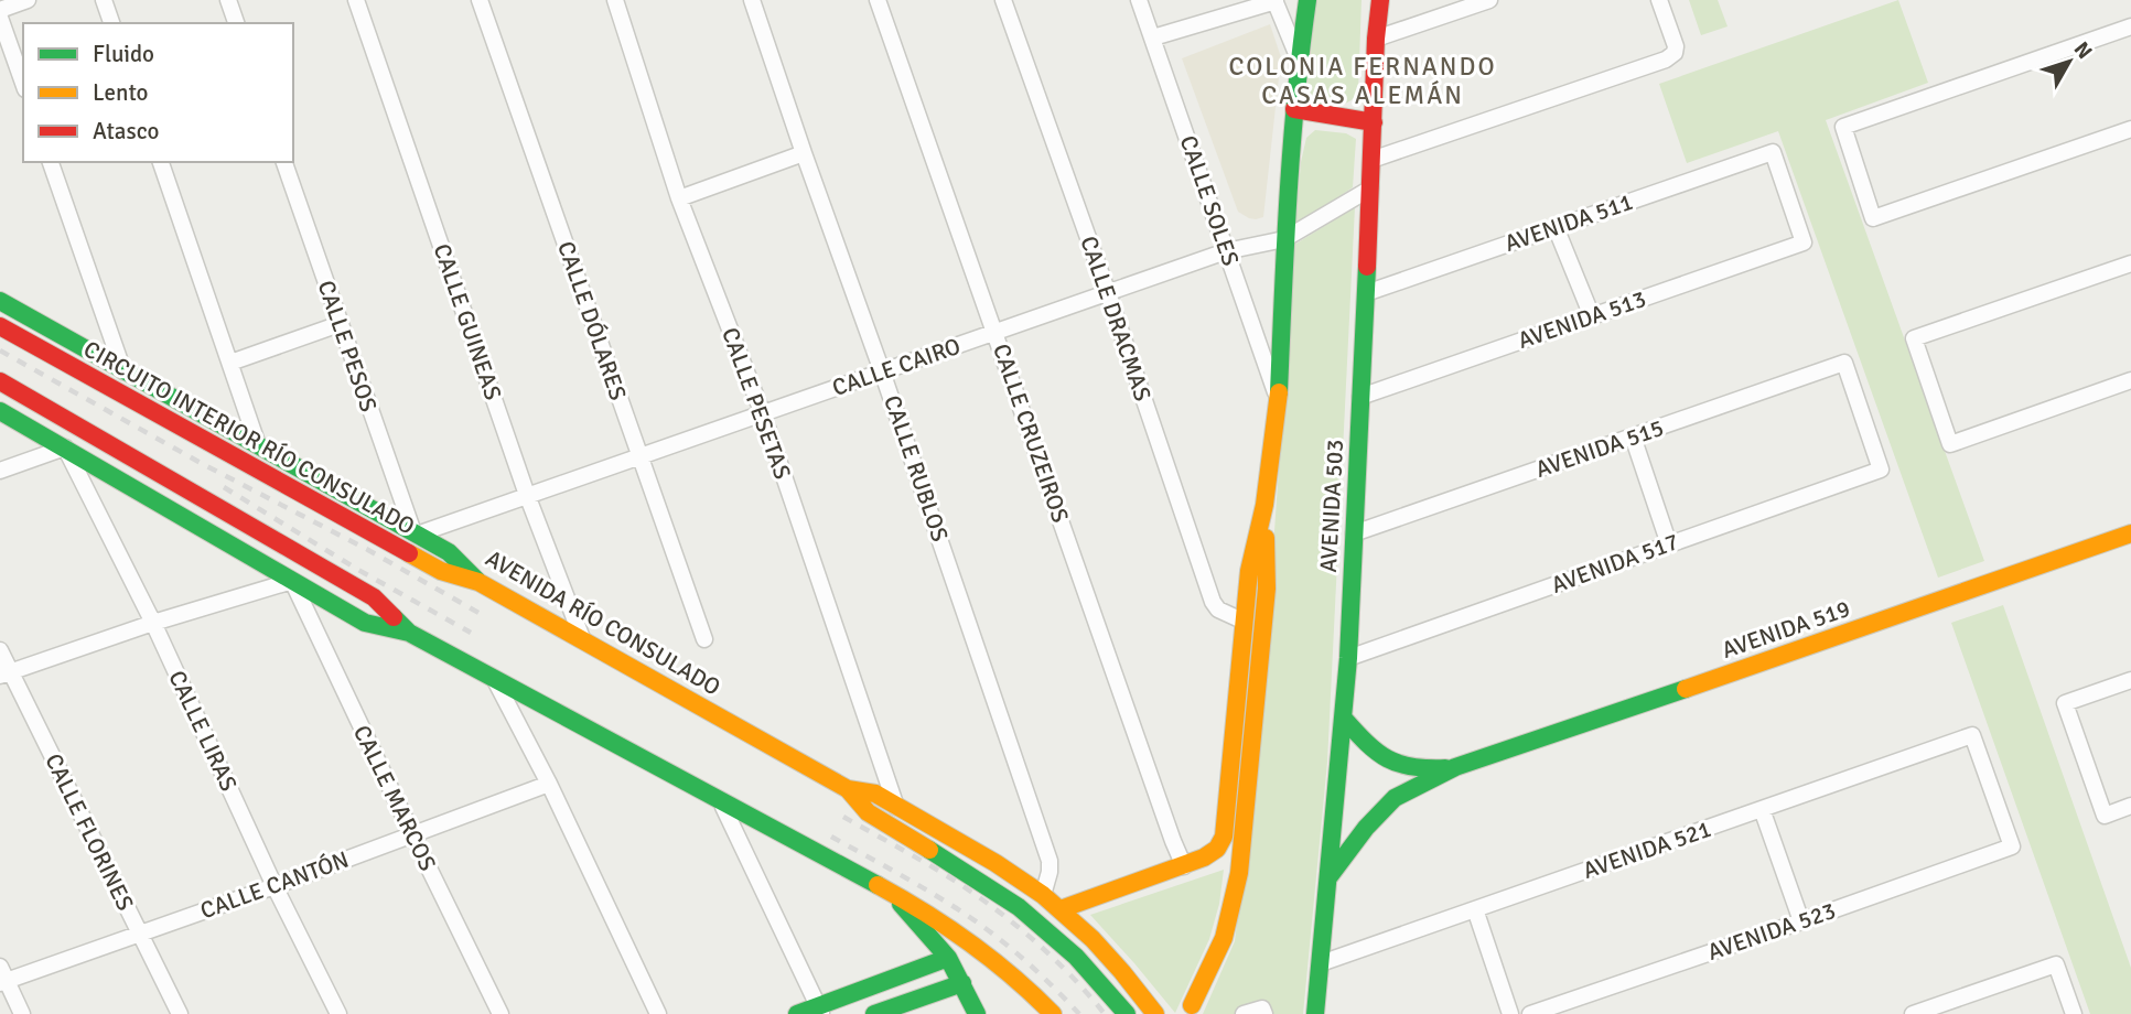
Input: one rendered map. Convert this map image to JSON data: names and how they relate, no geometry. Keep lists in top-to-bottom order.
{
  "streets": {
    "main road": [
      "CIRCUITO INTERIOR RÍO CONSULADO",
      "AVENIDA 503",
      "AVENIDA RÍO CONSULADO",
      "AVENIDA 519"
    ],
    "street": [
      "CALLE SOLES",
      "AVENIDA 511",
      "CALLE DRACMAS",
      "AVENIDA 513",
      "CALLE DÓLARES",
      "CALLE GUINEAS",
      "CALLE PESOS",
      "CALLE CAIRO",
      "CALLE PESETAS",
      "CALLE CRUZEIROS",
      "AVENIDA 515",
      "CALLE RUBLOS",
      "AVENIDA 517",
      "CALLE LIRAS",
      "CALLE MARCOS",
      "CALLE FLORINES",
      "AVENIDA 521",
      "CALLE CANTÓN",
      "AVENIDA 523"
    ]
  },
  "crossings": [
    ["CALLE SOLES", "CALLE CAIRO"],
    ["AVENIDA 511", "AVENIDA 513"],
    ["AVENIDA 511", "AVENIDA 503"],
    ["CALLE DRACMAS", "CALLE CAIRO"],
    ["AVENIDA 513", "AVENIDA 503"],
    ["CALLE DÓLARES", "CALLE CAIRO"],
    ["CALLE GUINEAS", "CALLE CAIRO"],
    ["CALLE GUINEAS", "AVENIDA RÍO CONSULADO"],
    ["CALLE PESOS", "CALLE CAIRO"],
    ["CALLE PESOS", "AVENIDA RÍO CONSULADO"],
    ["CALLE CAIRO", "CALLE PESETAS"],
    ["CALLE CAIRO", "CALLE CRUZEIROS"],
    ["CALLE CAIRO", "CALLE RUBLOS"],
    ["CALLE CAIRO", "AVENIDA 503"],
    ["CALLE CAIRO", "AVENIDA RÍO CONSULADO"],
    ["CALLE PESETAS", "AVENIDA RÍO CONSULADO"],
    ["CIRCUITO INTERIOR RÍO CONSULADO", "AVENIDA RÍO CONSULADO"],
    ["AVENIDA 515", "AVENIDA 503"],
    ["AVENIDA 515", "AVENIDA 517"],
    ["CALLE RUBLOS", "AVENIDA RÍO CONSULADO"],
    ["AVENIDA 503", "AVENIDA 517"],
    ["AVENIDA 503", "AVENIDA 519"],
    ["AVENIDA 503", "AVENIDA 521"],
    ["CALLE LIRAS", "CALLE CANTÓN"],
    ["CALLE MARCOS", "CALLE CANTÓN"],
    ["CALLE FLORINES", "CALLE CANTÓN"],
    ["AVENIDA 521", "AVENIDA 523"]
  ],
  "districts": ["COLONIA FERNANDO CASAS ALEMÁN"],
  "legend": ["Fluido", "Lento", "Atasco"],
  "north": "top right"
}
